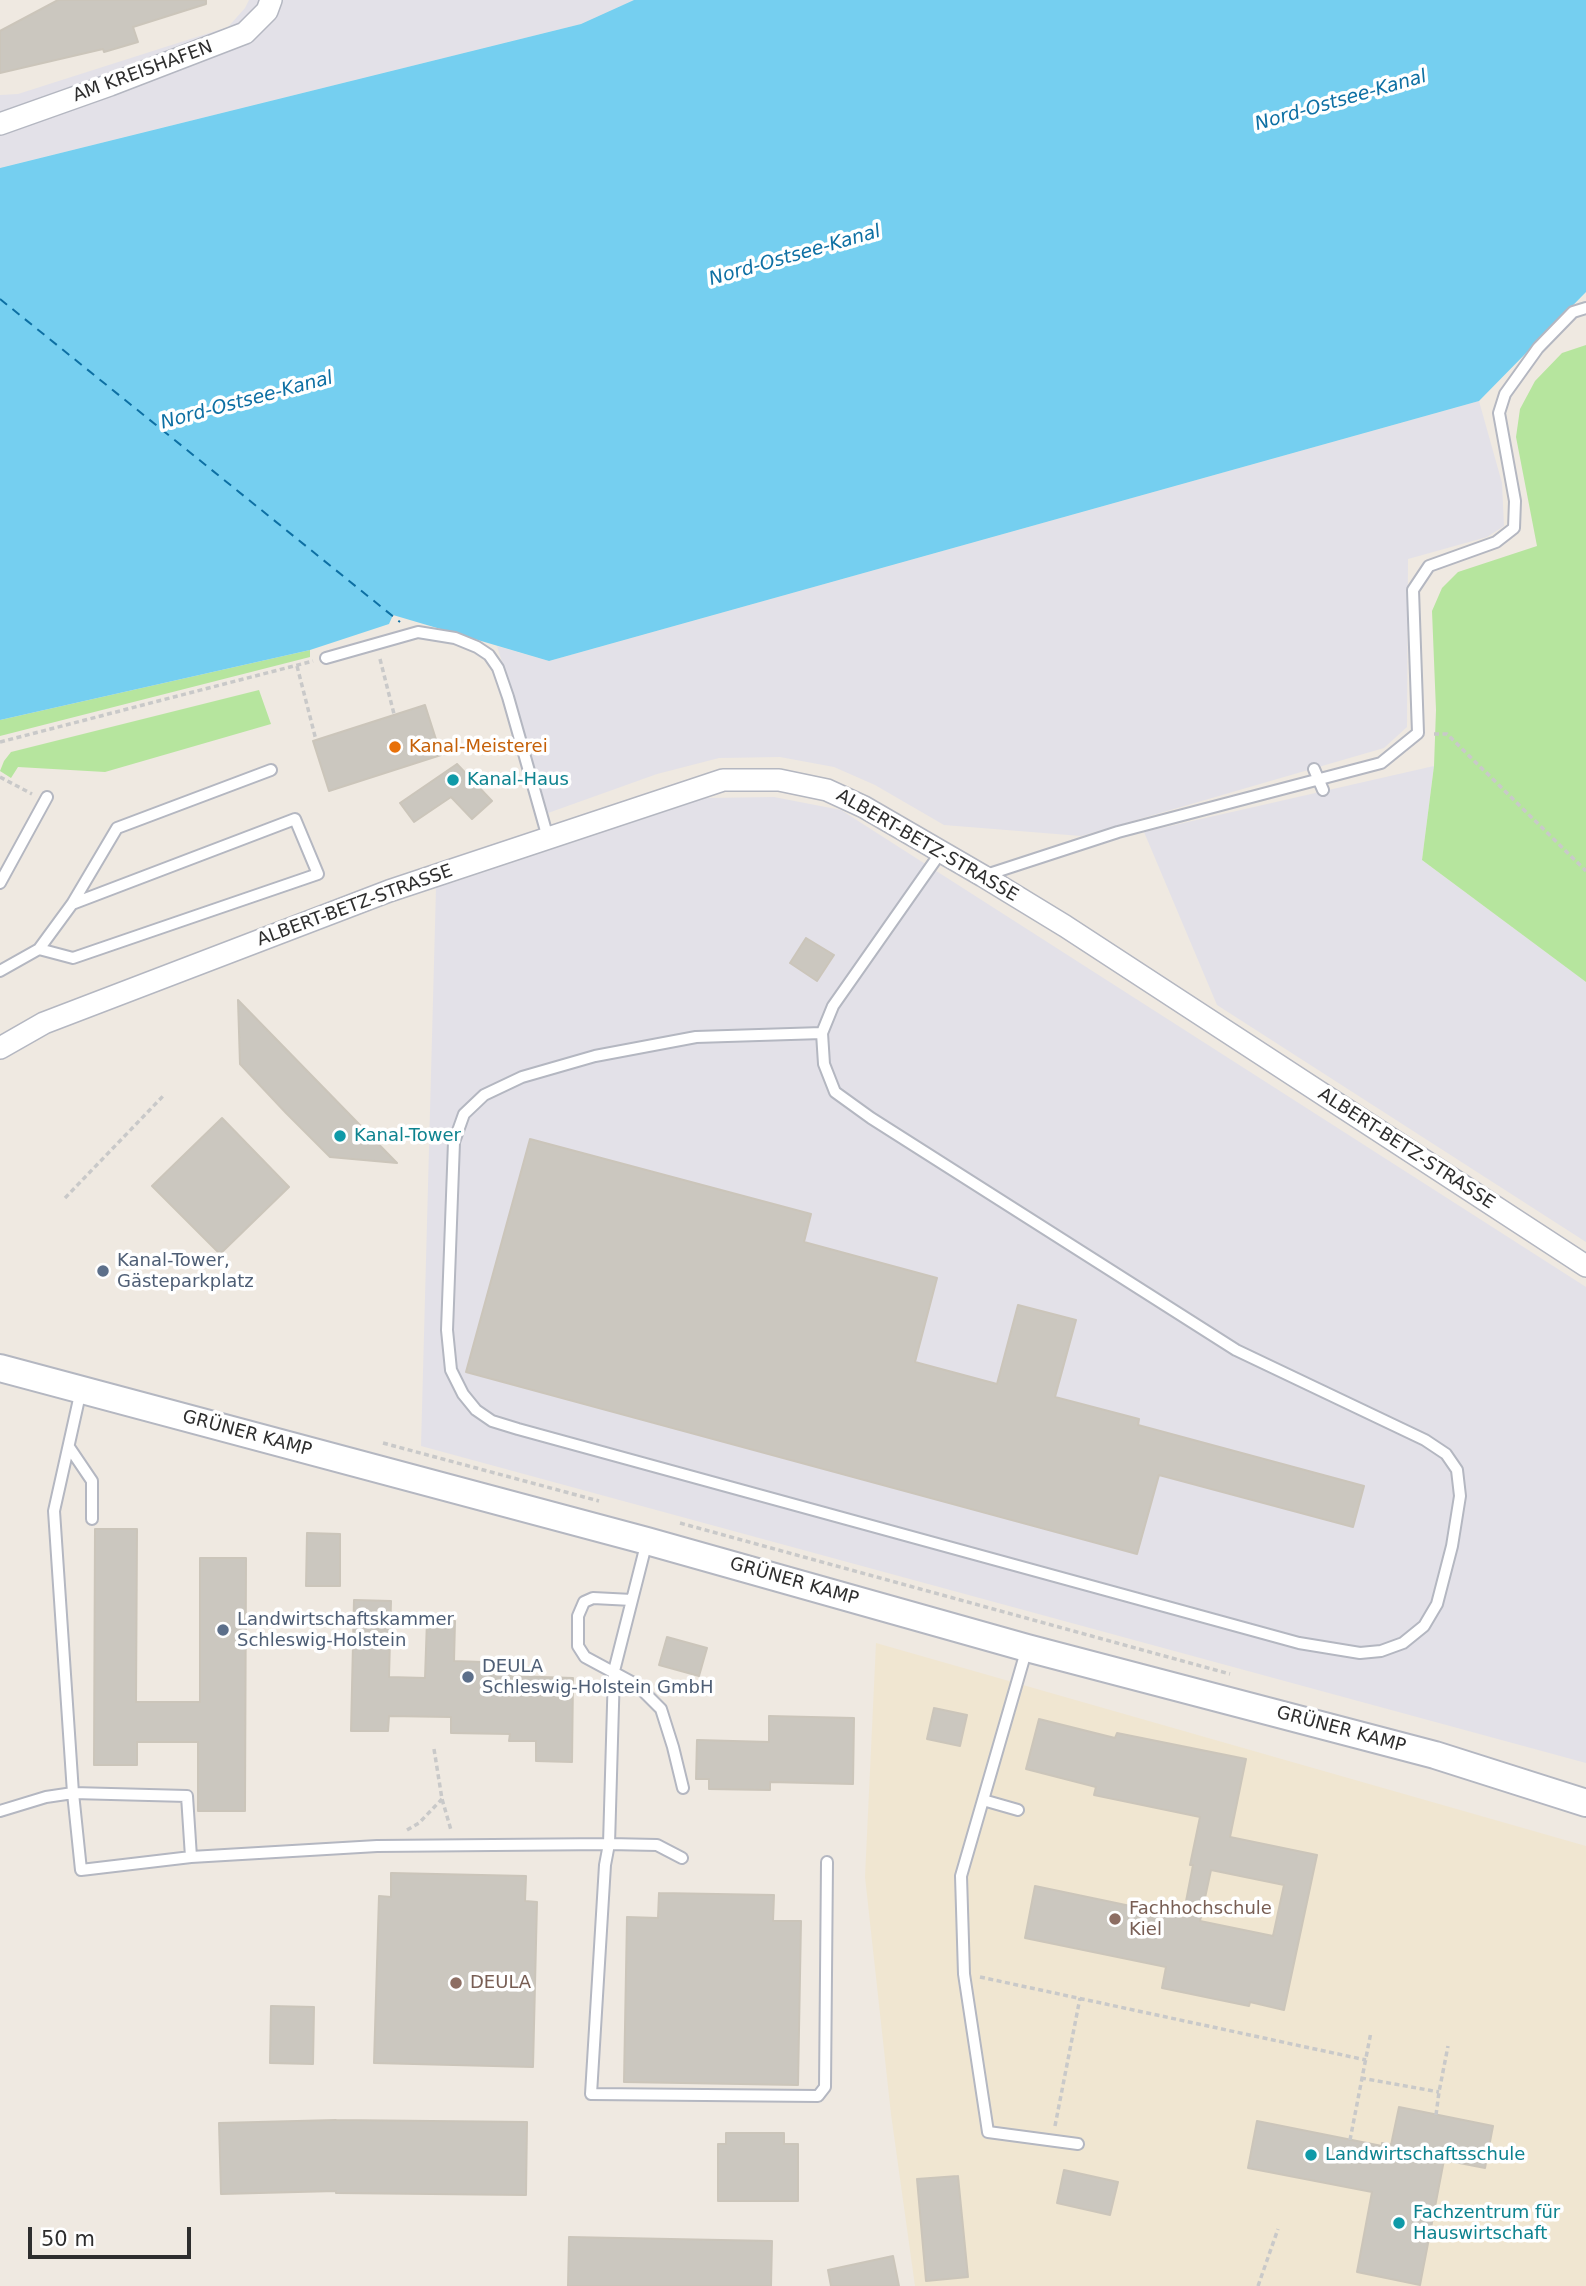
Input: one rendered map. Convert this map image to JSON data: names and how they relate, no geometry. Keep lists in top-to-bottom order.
{
  "streets": {
    "street": ["AM KREISHAFEN", "ALBERT-BETZ-STRASSE", "GRÜNER KAMP"]
  },
  "water": ["Nord-Ostsee-Kanal"],
  "places": [
    "Kanal-Meisterei",
    "Kanal-Haus",
    "Kanal-Tower",
    "Kanal-Tower, Gästeparkplatz",
    "Landwirtschaftskammer Schleswig-Holstein",
    "DEULA Schleswig-Holstein GmbH",
    "Fachhochschule Kiel",
    "DEULA",
    "Landwirtschaftsschule",
    "Fachzentrum für Hauswirtschaft"
  ],
  "scale_bar": "50 m"
}
